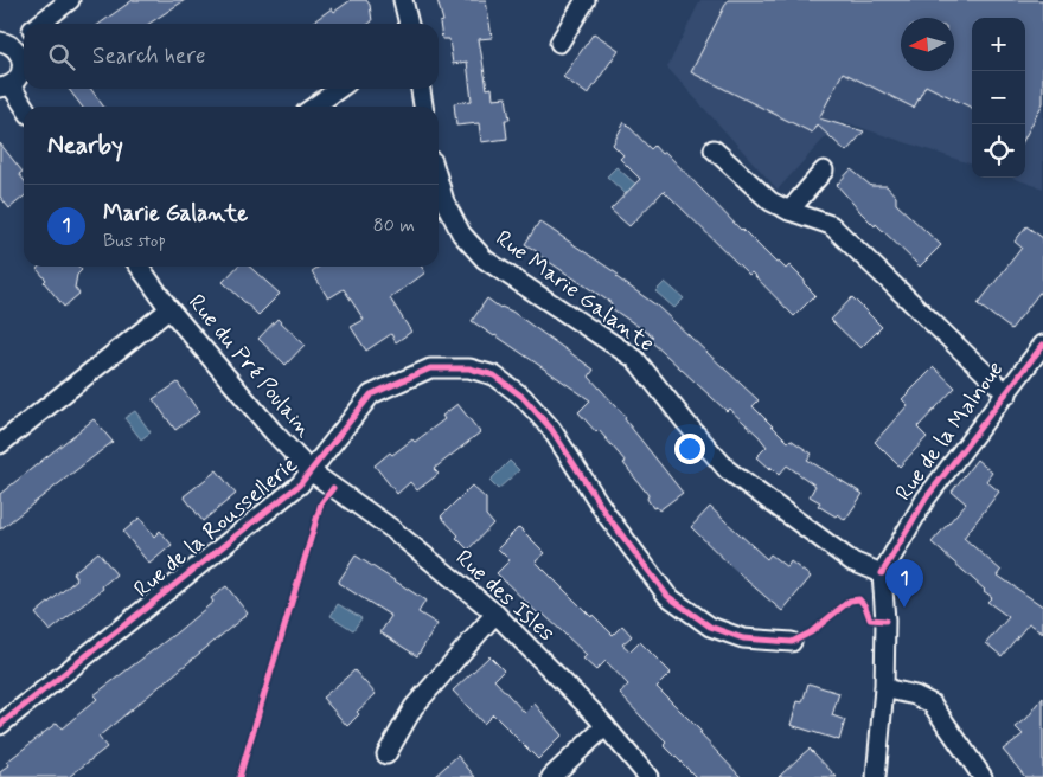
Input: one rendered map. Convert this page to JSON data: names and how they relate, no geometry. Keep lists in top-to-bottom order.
{
  "streets": {
    "street": [
      "Rue Marie Galante",
      "Rue du Pré Poulain",
      "Rue de la Malnoue",
      "Rue de la Roussellerie",
      "Rue des Isles"
    ]
  },
  "crossings": [
    ["Rue Marie Galante", "Rue de la Malnoue"],
    ["Rue du Pré Poulain", "Rue de la Roussellerie"],
    ["Rue du Pré Poulain", "Rue des Isles"],
    ["Rue de la Roussellerie", "Rue des Isles"]
  ],
  "north": "left",
  "page": {
    "map_buttons": ["+", "−"],
    "search": "Search here",
    "heading": "Nearby",
    "list": [
      {
        "mark": "1",
        "name": "Marie Galante",
        "note": "Bus stop",
        "value": "80 m"
      }
    ],
    "pins": "1"
  }
}
